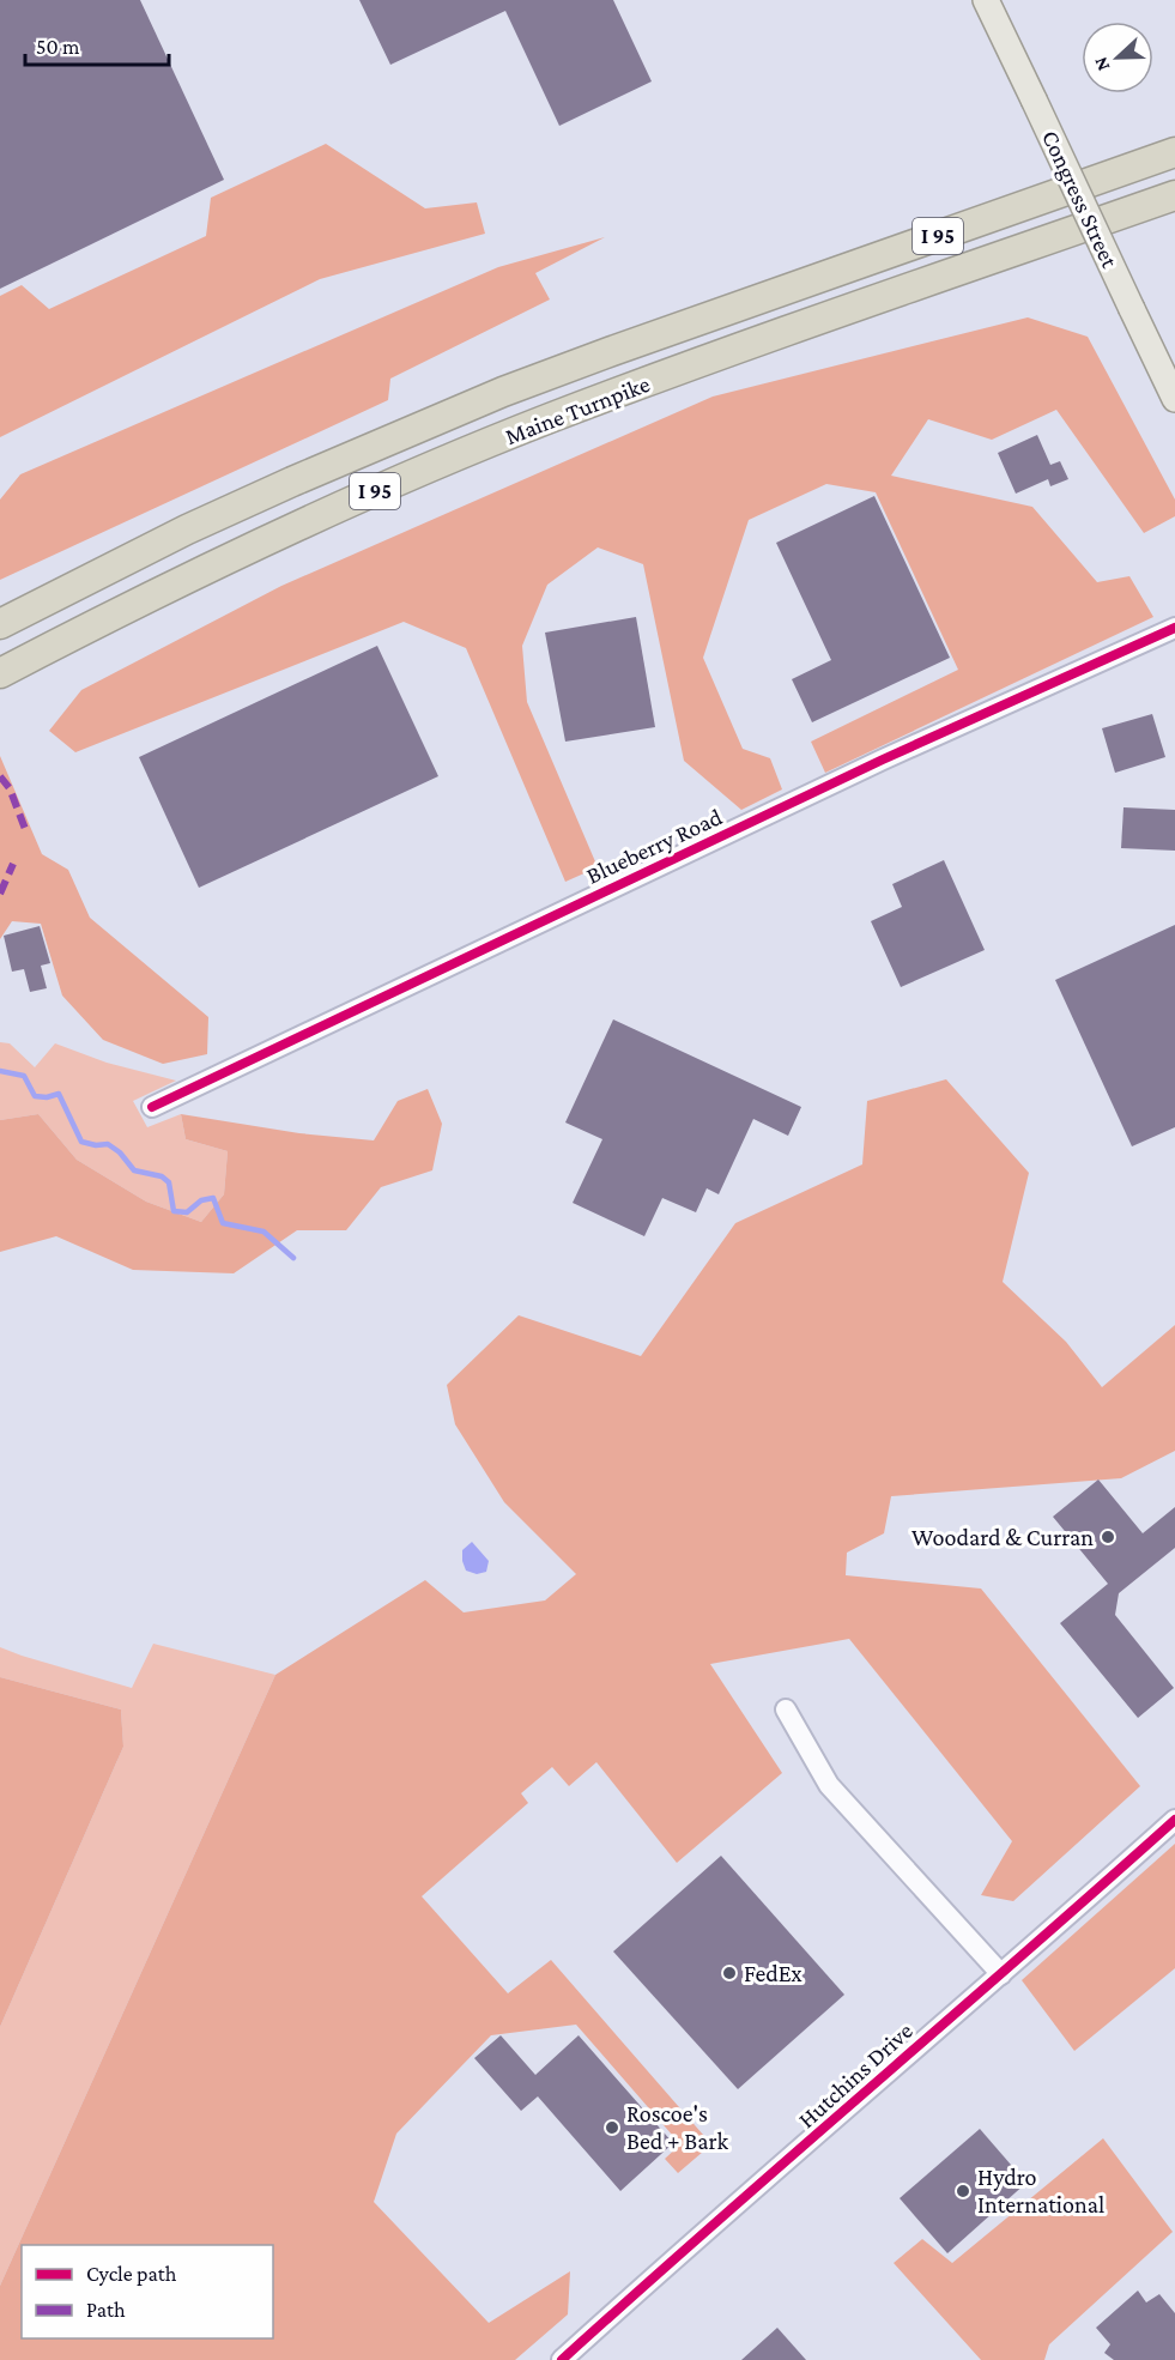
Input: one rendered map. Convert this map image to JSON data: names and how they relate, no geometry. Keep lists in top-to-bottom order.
{
  "streets": {
    "highway": ["I 95", "Maine Turnpike"],
    "main road": ["Congress Street"],
    "street": ["Blueberry Road", "Hutchins Drive"]
  },
  "places": [
    "Woodard & Curran",
    "FedEx",
    "Roscoe's Bed + Bark",
    "Hydro International"
  ],
  "legend": ["Cycle path", "Path"],
  "scale_bar": "50 m",
  "north": "left"
}
